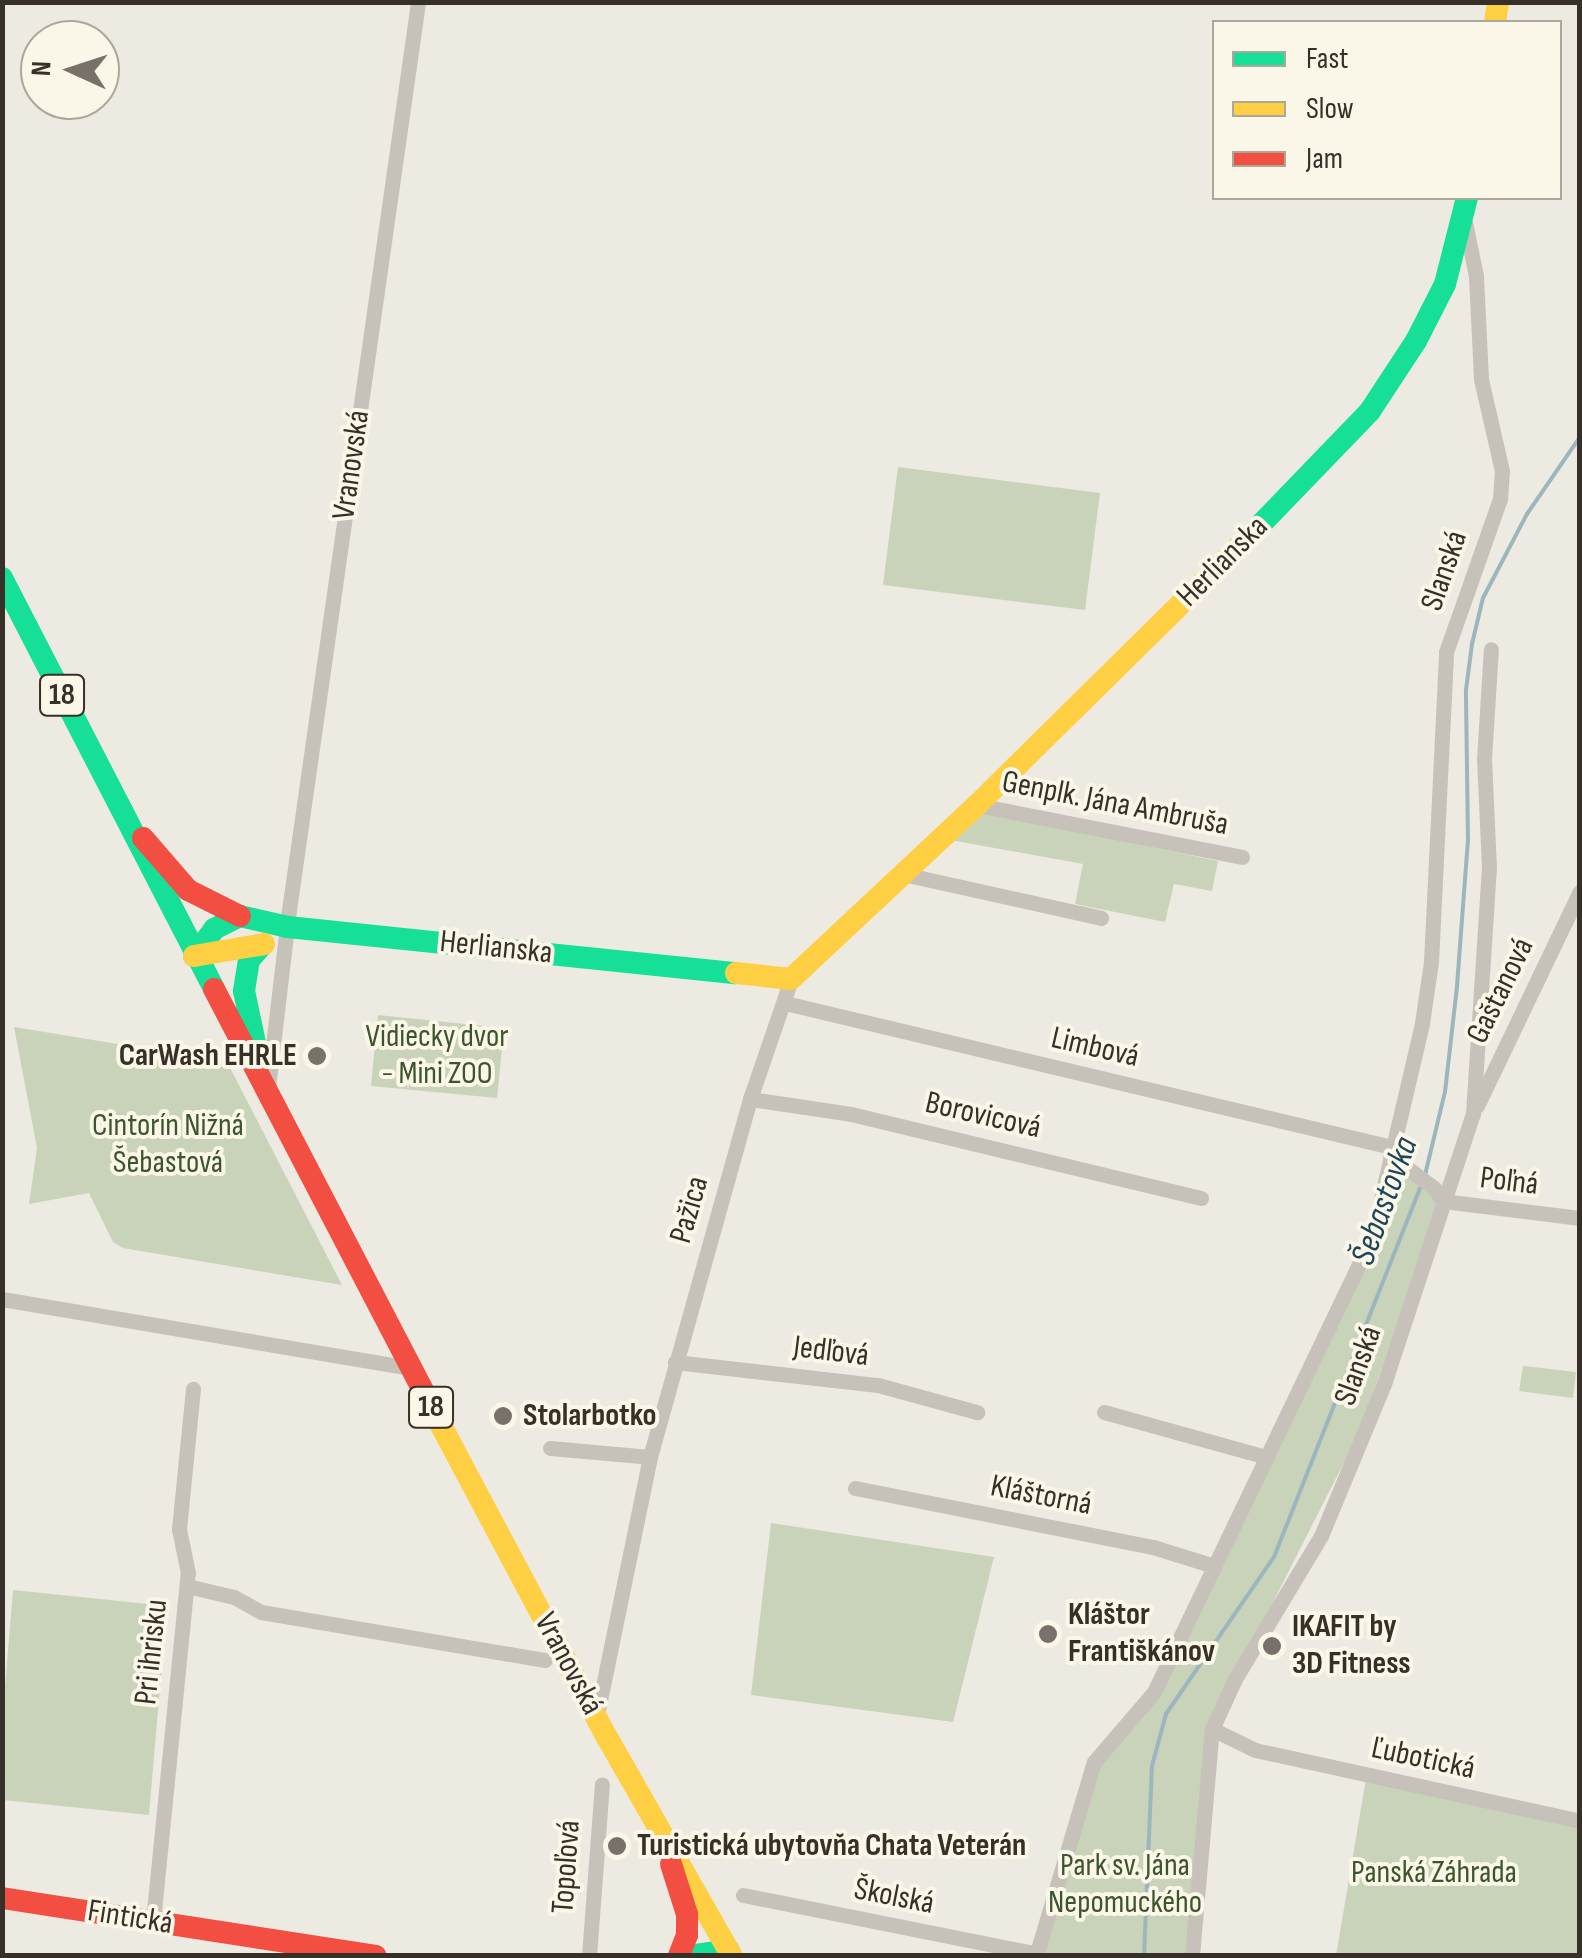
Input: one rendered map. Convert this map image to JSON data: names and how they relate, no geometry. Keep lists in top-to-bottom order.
{
  "streets": {
    "street": [
      "Vranovská",
      "Herlianska",
      "Slanská",
      "18",
      "Genplk. Jána Ambruša",
      "Gaštanová",
      "Limbová",
      "Borovicová",
      "Poľná",
      "Pažica",
      "Jedľová",
      "Kláštorná",
      "Pri ihrisku",
      "Ľubotická",
      "Topoľová",
      "Školská",
      "Fintická"
    ]
  },
  "crossings": [
    ["Vranovská", "Herlianska"],
    ["Vranovská", "Pažica"],
    ["Vranovská", "Pri ihrisku"],
    ["Herlianska", "Slanská"],
    ["Herlianska", "Genplk. Jána Ambruša"],
    ["Herlianska", "Pažica"],
    ["Slanská", "Gaštanová"],
    ["Slanská", "Limbová"],
    ["Slanská", "Poľná"],
    ["Slanská", "Kláštorná"],
    ["Slanská", "Ľubotická"],
    ["Slanská", "Školská"],
    ["Limbová", "Poľná"],
    ["Limbová", "Pažica"],
    ["Borovicová", "Pažica"],
    ["Pažica", "Jedľová"],
    ["Pri ihrisku", "Fintická"]
  ],
  "water": ["Šebastovka"],
  "parks": [
    "Vidiecky dvor - Mini ZOO",
    "Cintorín Nižná Šebastová",
    "Park sv. Jána Nepomuckého",
    "Panská Záhrada"
  ],
  "places": [
    "CarWash EHRLE",
    "Stolarbotko",
    "Kláštor Františkánov",
    "IKAFIT by 3D Fitness",
    "Turistická ubytovňa Chata Veterán"
  ],
  "legend": ["Fast", "Slow", "Jam"],
  "north": "left"
}
